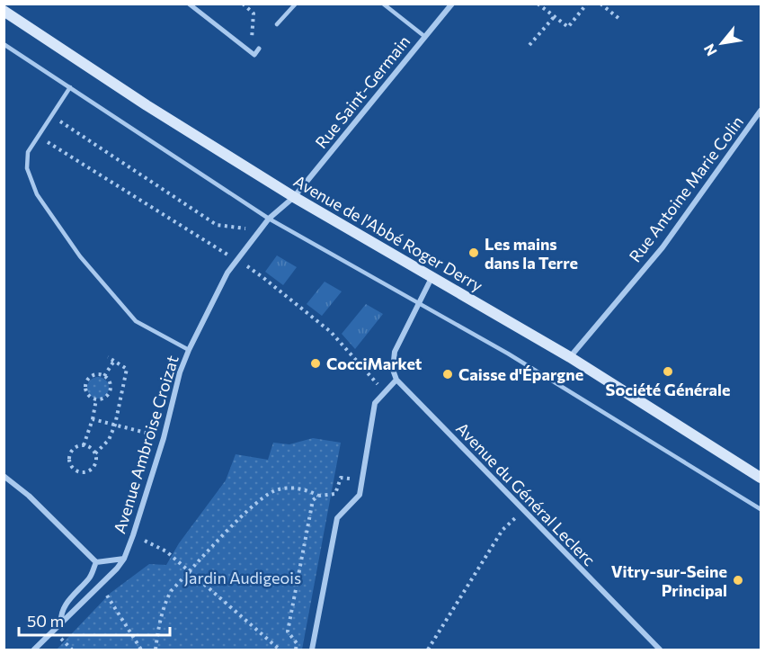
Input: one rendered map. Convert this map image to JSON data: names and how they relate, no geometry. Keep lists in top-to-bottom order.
{
  "streets": {
    "main road": ["Avenue de l'Abbé Roger Derry"],
    "street": [
      "Rue Saint-Germain",
      "Rue Antoine Marie Colin",
      "Avenue Ambroise Croizat",
      "Avenue du Général Leclerc"
    ]
  },
  "crossings": [
    ["Rue Saint-Germain", "Avenue de l'Abbé Roger Derry"],
    ["Rue Saint-Germain", "Avenue Ambroise Croizat"],
    ["Rue Antoine Marie Colin", "Avenue de l'Abbé Roger Derry"],
    ["Avenue de l'Abbé Roger Derry", "Avenue Ambroise Croizat"]
  ],
  "parks": ["Jardin Audigeois"],
  "places": [
    "Les mains dans la Terre",
    "CocciMarket",
    "Société Générale",
    "Caisse d'Épargne",
    "Vitry-sur-Seine Principal"
  ],
  "scale_bar": "50 m",
  "north": "bottom left"
}
